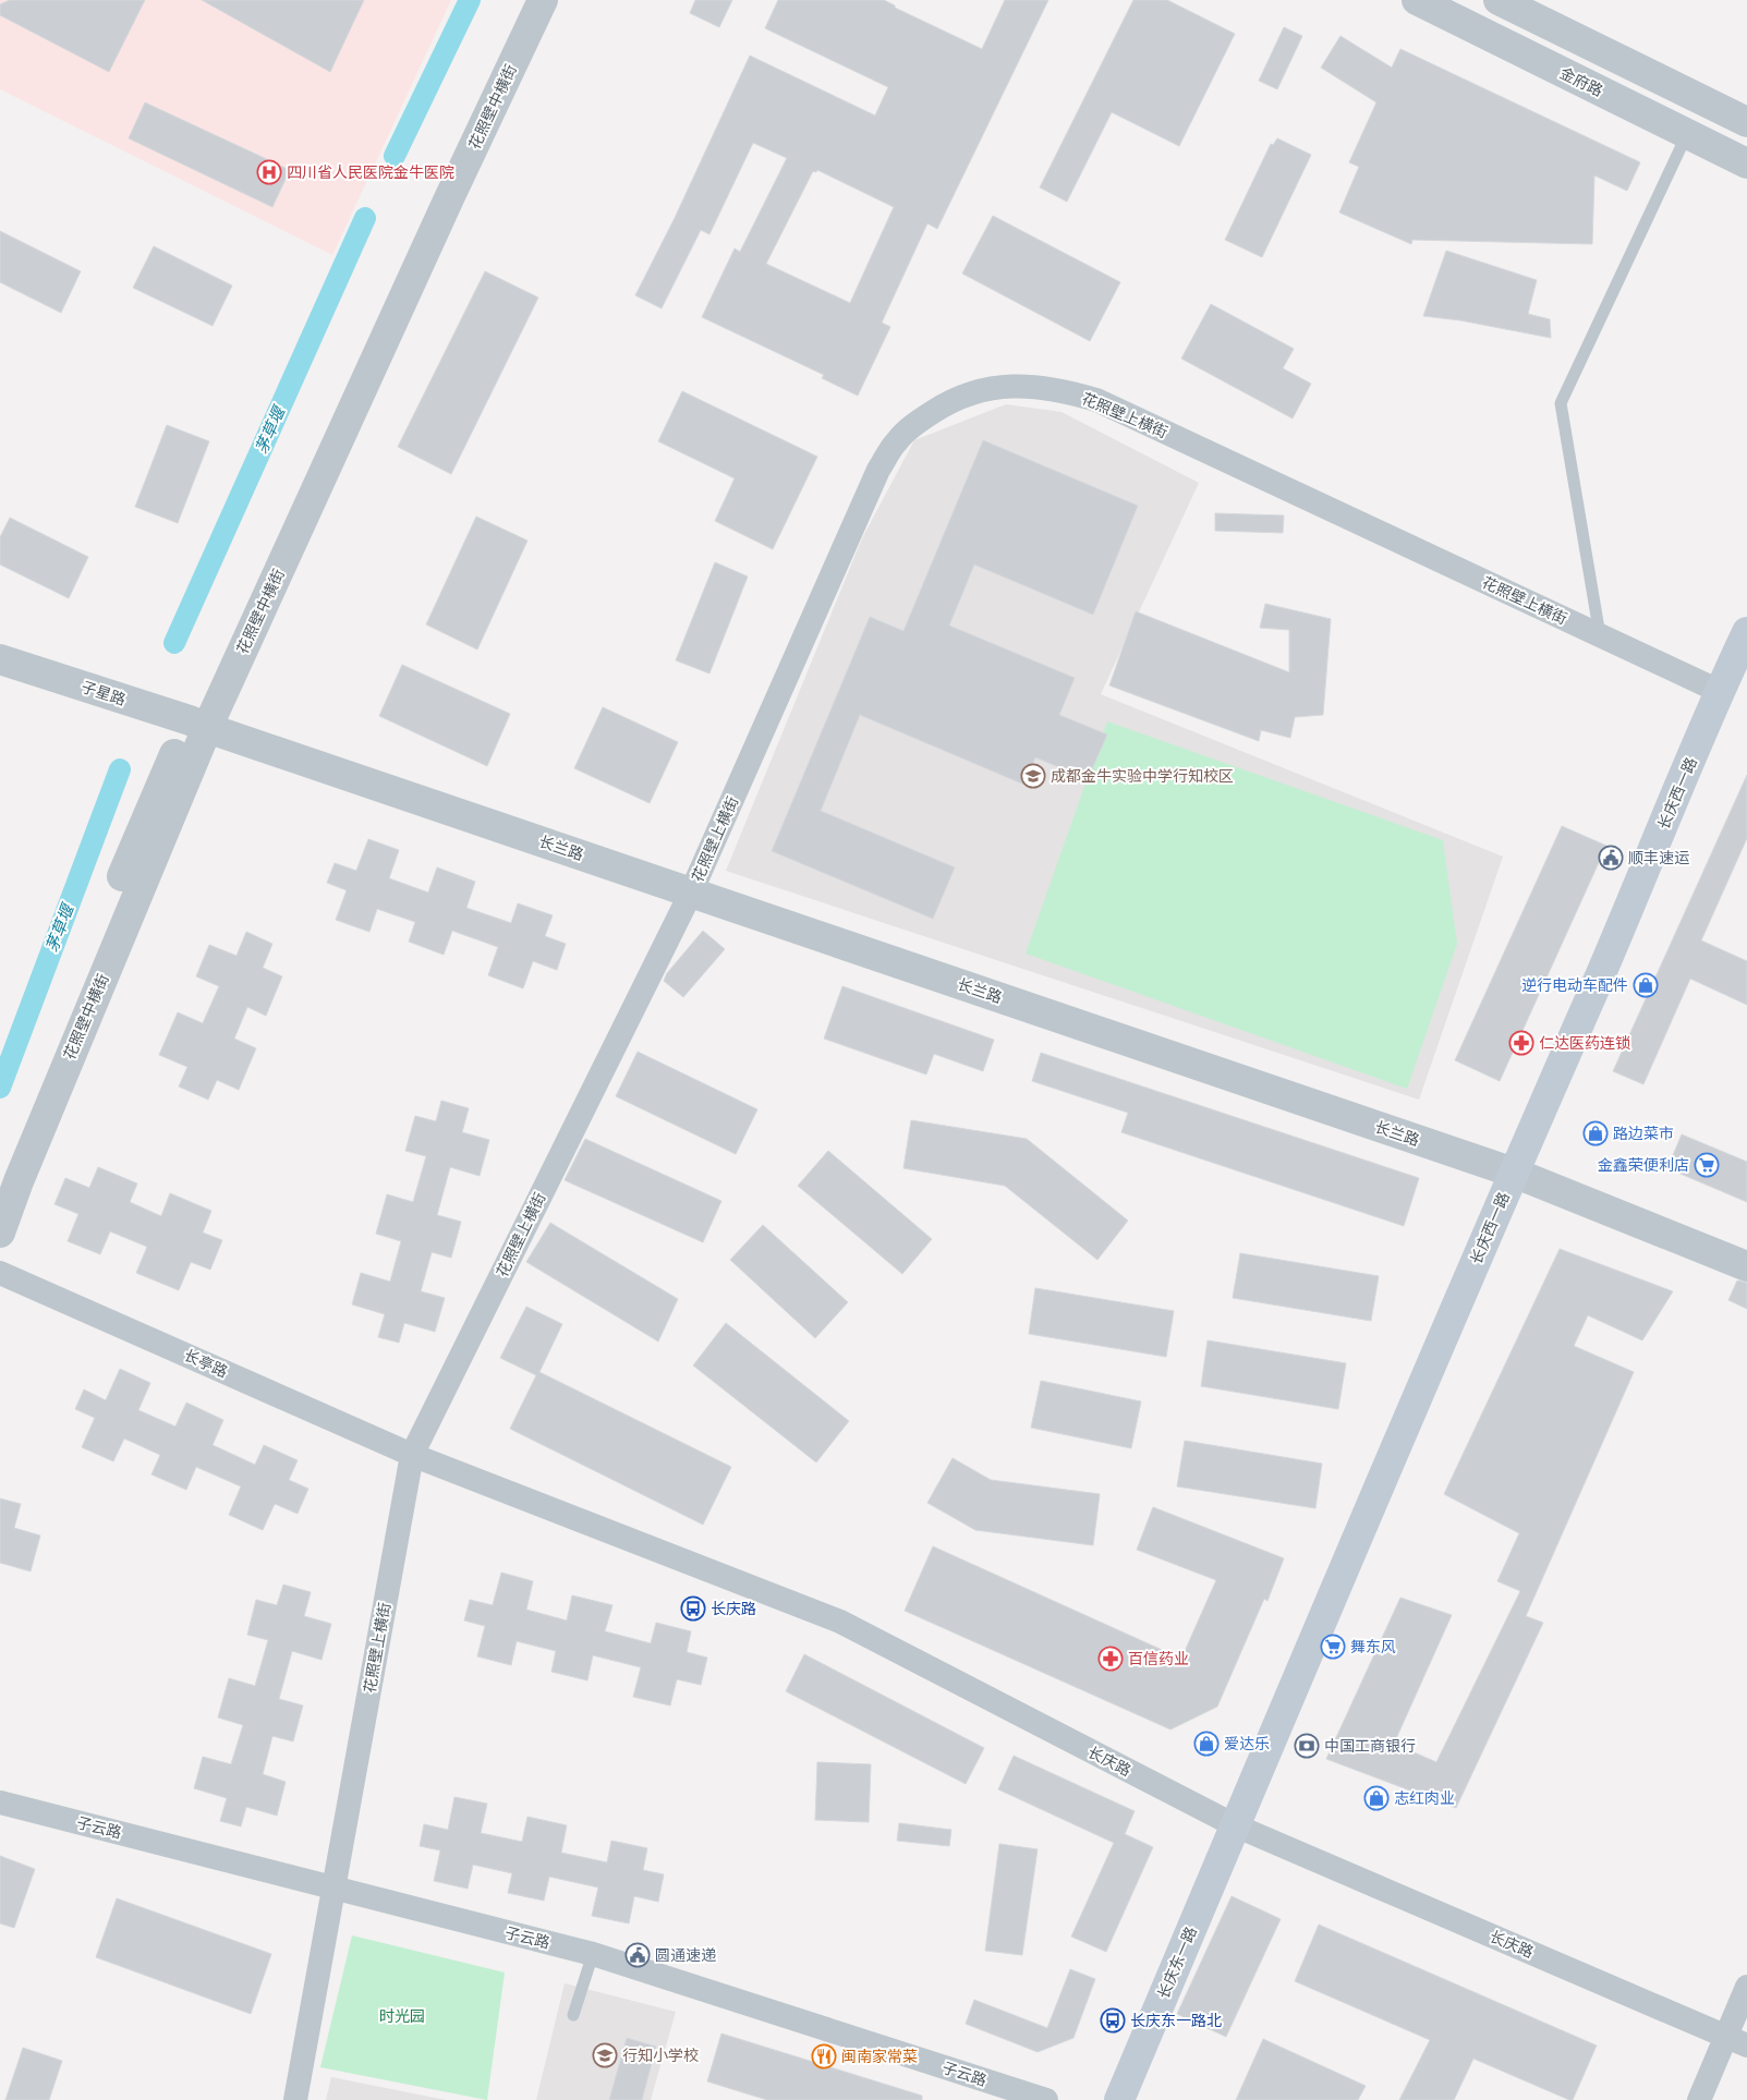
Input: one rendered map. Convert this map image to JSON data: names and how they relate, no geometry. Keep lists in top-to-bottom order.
{
  "streets": {
    "main road": ["长庆西一路", "长庆东一路"],
    "street": [
      "金府路",
      "花照壁中横街",
      "花照壁上横街",
      "子星路",
      "长兰路",
      "长亭路",
      "长庆路",
      "子云路"
    ]
  },
  "crossings": [
    ["花照壁中横街", "子星路"],
    ["花照壁中横街", "长兰路"],
    ["花照壁上横街", "长庆西一路"],
    ["花照壁上横街", "长兰路"],
    ["花照壁上横街", "长亭路"],
    ["花照壁上横街", "长庆路"],
    ["花照壁上横街", "子云路"],
    ["子星路", "长兰路"],
    ["长庆西一路", "长兰路"],
    ["长庆西一路", "长庆路"],
    ["长庆西一路", "长庆东一路"],
    ["长亭路", "长庆路"],
    ["长庆路", "长庆东一路"]
  ],
  "water": ["茅草堰"],
  "parks": ["时光园"],
  "places": {
    "hospital": ["四川省人民医院金牛医院"],
    "school or university": ["成都金牛实验中学行知校区", "行知小学校"],
    "public building": ["顺丰速运", "圆通速递"],
    "shop": [
      "逆行电动车配件",
      "路边菜市",
      "爱达乐",
      "志红肉业"
    ],
    "pharmacy": ["仁达医药连锁", "百信药业"],
    "supermarket": ["金鑫荣便利店", "舞东风"],
    "bus stop": ["长庆路", "长庆东一路北"],
    "bank": ["中国工商银行"],
    "restaurant": ["闽南家常菜"]
  }
}
